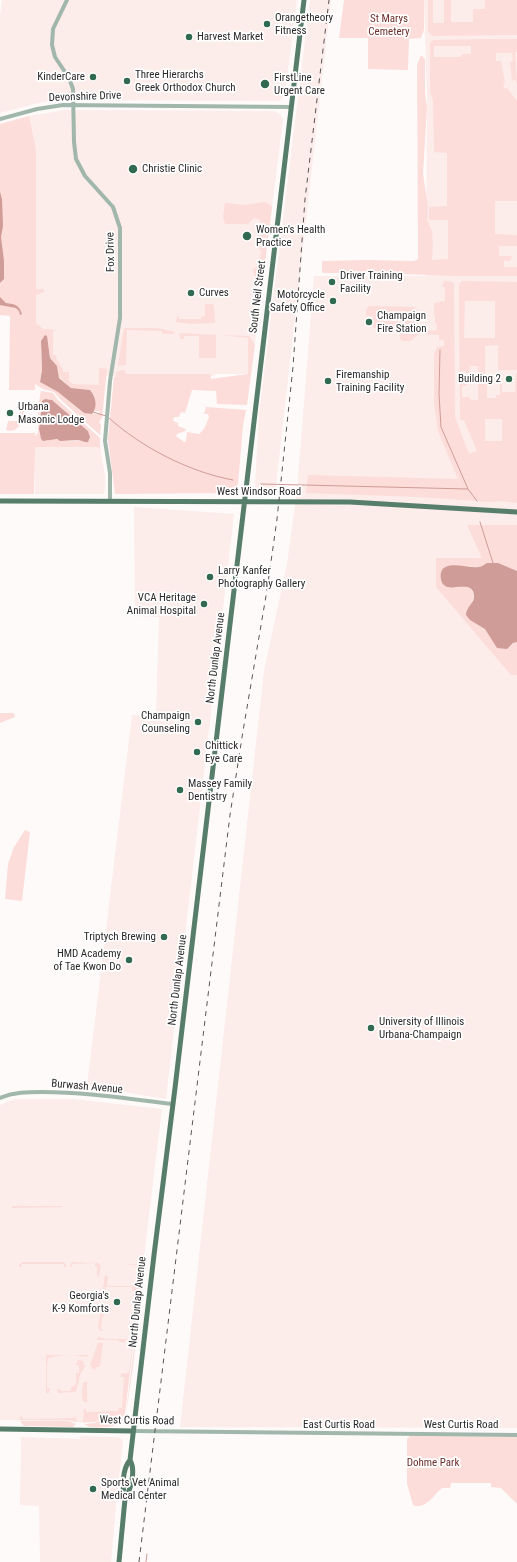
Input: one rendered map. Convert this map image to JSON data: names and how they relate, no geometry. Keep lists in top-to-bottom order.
{
  "streets": {
    "main road": [
      "South Neil Street",
      "West Windsor Road",
      "North Dunlap Avenue",
      "West Curtis Road"
    ],
    "street": [
      "Devonshire Drive",
      "Fox Drive",
      "Burwash Avenue",
      "East Curtis Road"
    ]
  },
  "crossings": [
    ["Devonshire Drive", "Fox Drive"],
    ["Devonshire Drive", "South Neil Street"],
    ["Fox Drive", "West Windsor Road"],
    ["South Neil Street", "West Windsor Road"],
    ["South Neil Street", "North Dunlap Avenue"],
    ["West Windsor Road", "North Dunlap Avenue"],
    ["North Dunlap Avenue", "Burwash Avenue"],
    ["North Dunlap Avenue", "West Curtis Road"],
    ["West Curtis Road", "East Curtis Road"]
  ],
  "parks": ["St Marys Cemetery", "Dohme Park"],
  "places": [
    "Orangetheory Fitness",
    "Harvest Market",
    "KinderCare",
    "Three Hierarchs Greek Orthodox Church",
    "FirstLine Urgent Care",
    "Christie Clinic",
    "Women's Health Practice",
    "Driver Training Facility",
    "Curves",
    "Motorcycle Safety Office",
    "Champaign Fire Station",
    "Building 2",
    "Firemanship Training Facility",
    "Urbana Masonic Lodge",
    "Larry Kanfer Photography Gallery",
    "VCA Heritage Animal Hospital",
    "Champaign Counseling",
    "Chittick Eye Care",
    "Massey Family Dentistry",
    "Triptych Brewing",
    "HMD Academy of Tae Kwon Do",
    "University of Illinois Urbana-Champaign",
    "Georgia's K-9 Komforts",
    "Sports Vet Animal Medical Center"
  ]
}
